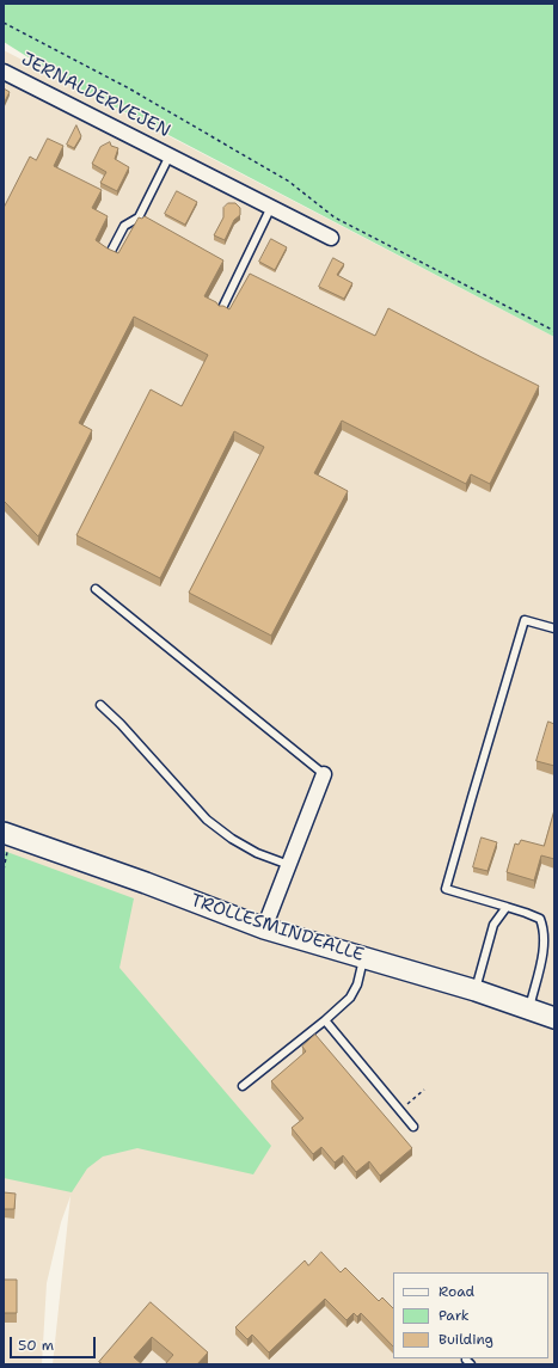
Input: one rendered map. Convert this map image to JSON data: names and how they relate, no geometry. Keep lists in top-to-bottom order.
{
  "streets": {
    "street": ["JERNALDERVEJEN", "TROLLESMINDEALLE"]
  },
  "legend": ["Road", "Park", "Building"],
  "scale_bar": "50 m"
}
